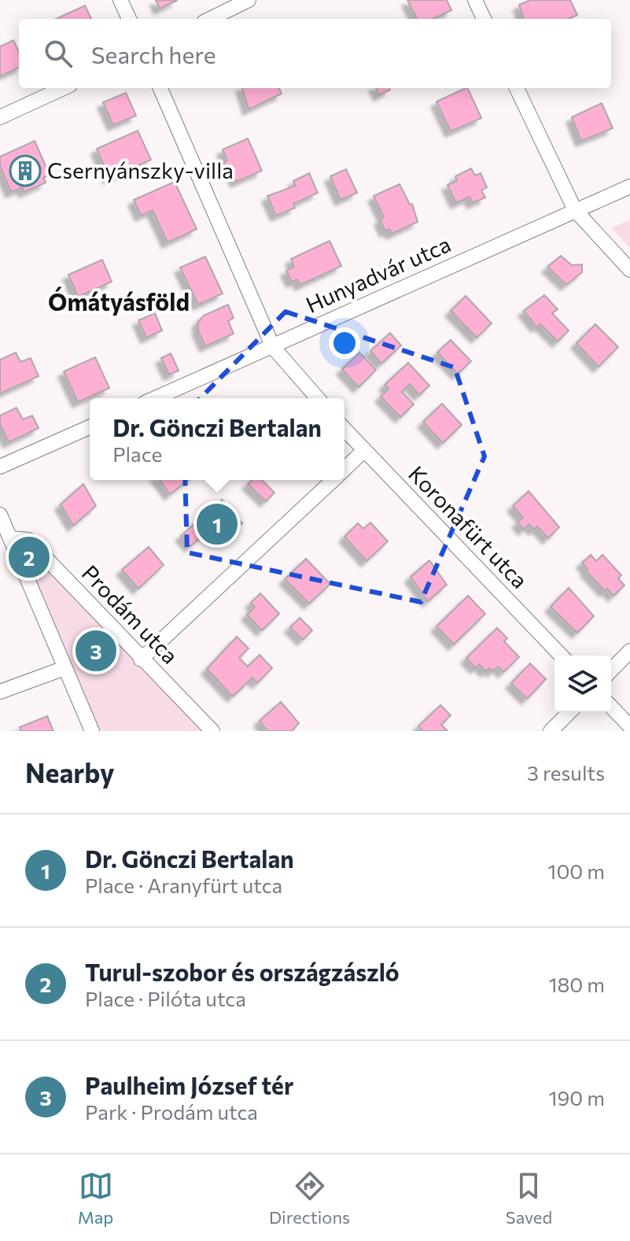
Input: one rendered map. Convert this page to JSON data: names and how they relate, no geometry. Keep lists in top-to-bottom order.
{
  "streets": {
    "street": ["Hunyadvár utca", "Koronafürt utca", "Prodám utca"]
  },
  "districts": ["Ómátyásföld"],
  "places": {
    "building": ["Csernyánszky-villa"]
  },
  "page": {
    "search": "Search here",
    "popup": ["Dr. Gönczi Bertalan", "Place"],
    "pins": ["1", "2", "3"],
    "heading": ["Nearby", "3 results"],
    "list": [
      {
        "mark": "1",
        "name": "Dr. Gönczi Bertalan",
        "note": "Place · Aranyfürt utca",
        "value": "100 m"
      },
      {
        "mark": "2",
        "name": "Turul-szobor és országzászló",
        "note": "Place · Pilóta utca",
        "value": "180 m"
      },
      {
        "mark": "3",
        "name": "Paulheim József tér",
        "note": "Park · Prodám utca",
        "value": "190 m"
      }
    ],
    "nav": ["Map", "Directions", "Saved"]
  }
}
